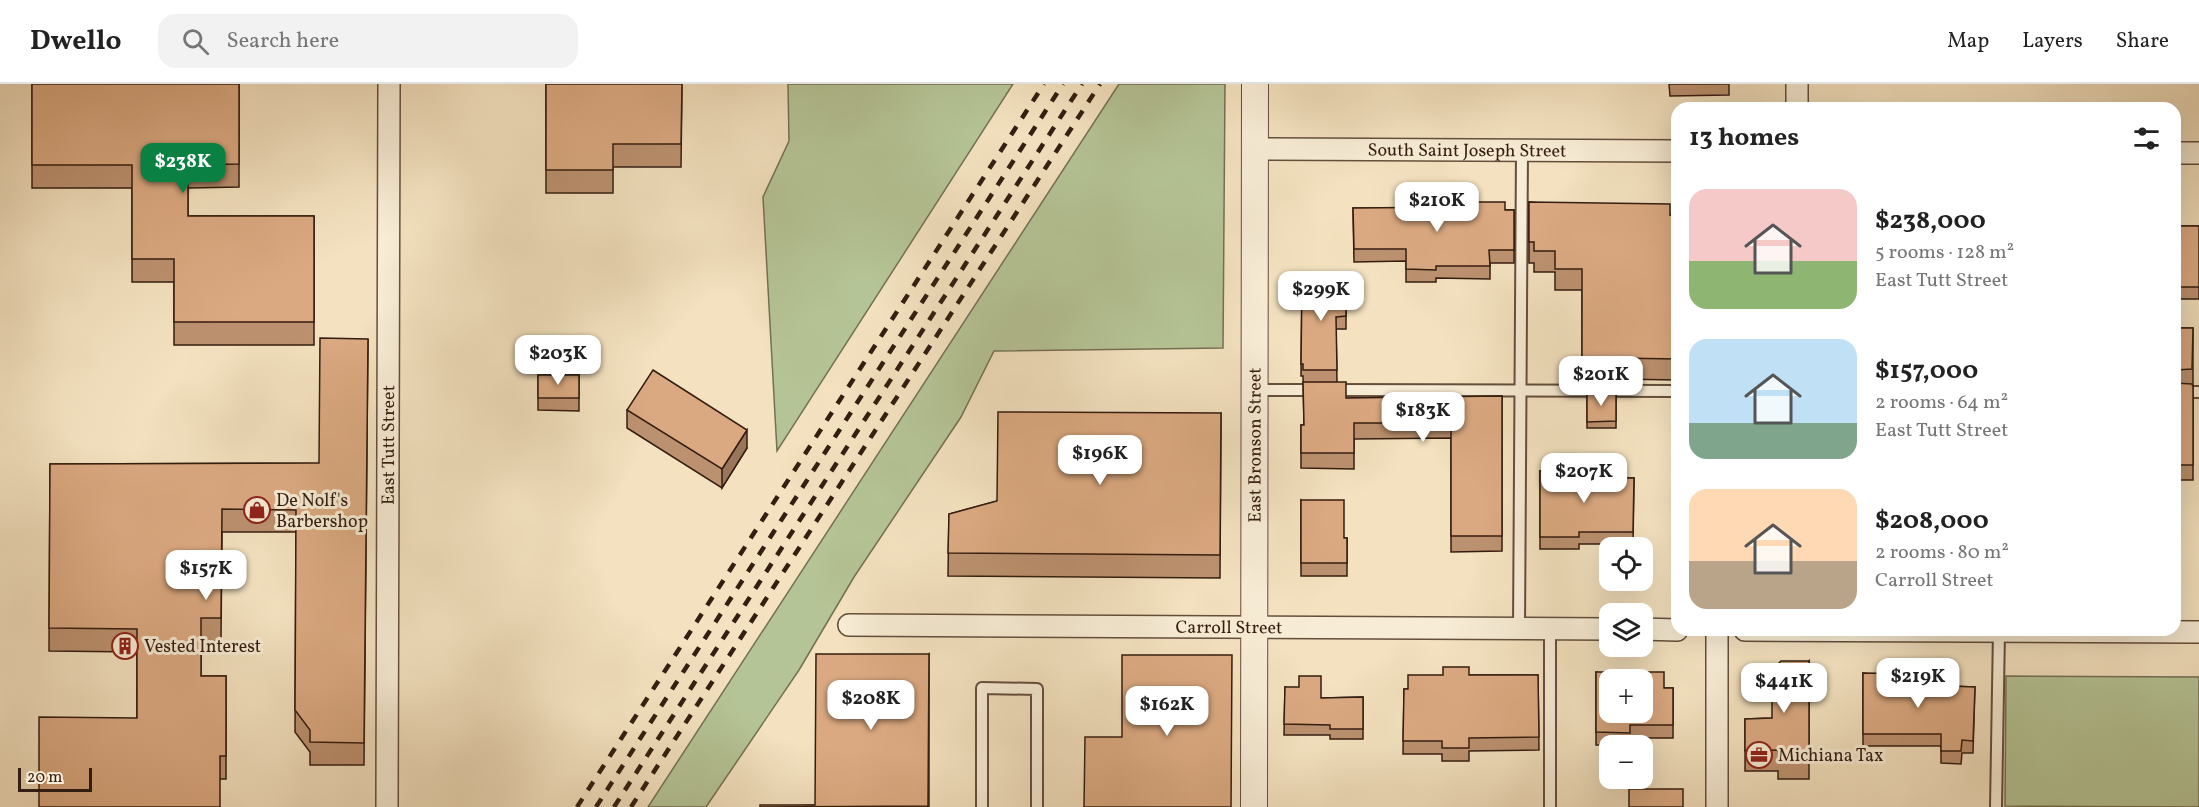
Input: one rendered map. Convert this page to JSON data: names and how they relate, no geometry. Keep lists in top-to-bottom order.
{
  "streets": {
    "street": [
      "South Saint Joseph Street",
      "East Tutt Street",
      "East Bronson Street",
      "Carroll Street"
    ]
  },
  "crossings": [
    ["South Saint Joseph Street", "East Bronson Street"],
    ["East Bronson Street", "Carroll Street"]
  ],
  "places": {
    "shop": ["De Nolf's Barbershop"],
    "building": ["Vested Interest"],
    "office": ["Michiana Tax"]
  },
  "scale_bar": "20 m",
  "page": {
    "header": "Dwello",
    "search": "Search here",
    "nav": ["Map", "Layers", "Share"],
    "heading": "13 homes",
    "price": [
      "$238K",
      "$210K",
      "$299K",
      "$203K",
      "$201K",
      "$183K",
      "$196K",
      "$207K",
      "$157K",
      "$219K",
      "$441K",
      "$208K",
      "$162K"
    ],
    "list": [
      {
        "name": "$238,000",
        "note": "5 rooms · 128 m² · East Tutt Street"
      },
      {
        "name": "$157,000",
        "note": "2 rooms · 64 m² · East Tutt Street"
      },
      {
        "name": "$208,000",
        "note": "2 rooms · 80 m² · Carroll Street"
      }
    ],
    "map_buttons": ["+", "−"],
    "scale": "20 m"
  }
}
